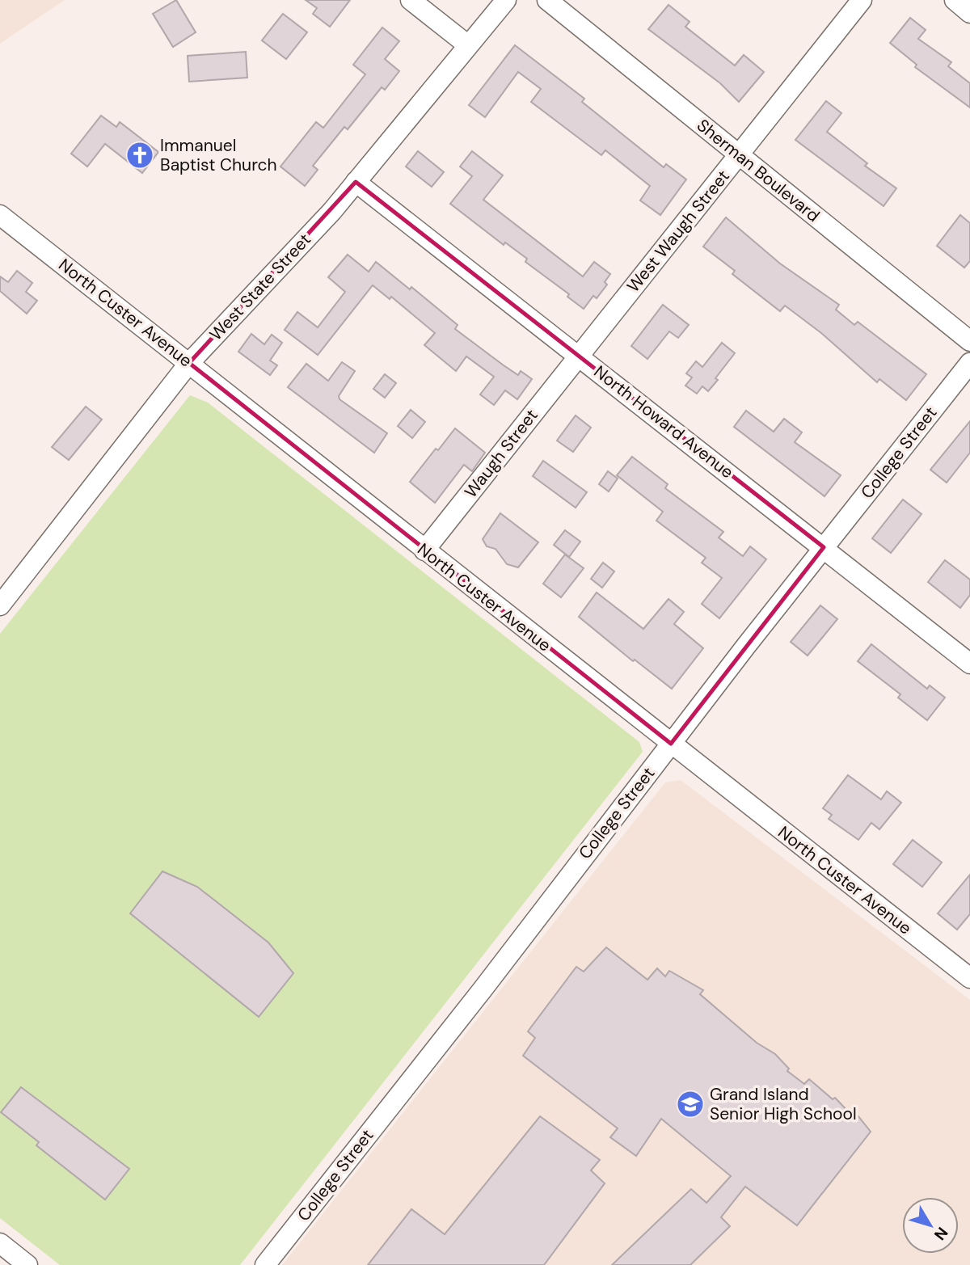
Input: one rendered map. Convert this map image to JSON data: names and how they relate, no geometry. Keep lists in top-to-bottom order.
{
  "streets": {
    "street": [
      "Sherman Boulevard",
      "West Waugh Street",
      "West State Street",
      "North Custer Avenue",
      "North Howard Avenue",
      "College Street",
      "Waugh Street"
    ]
  },
  "crossings": [
    ["Sherman Boulevard", "West Waugh Street"],
    ["West Waugh Street", "North Howard Avenue"],
    ["West Waugh Street", "Waugh Street"],
    ["West State Street", "North Custer Avenue"],
    ["West State Street", "North Howard Avenue"],
    ["North Custer Avenue", "College Street"],
    ["North Custer Avenue", "Waugh Street"],
    ["North Howard Avenue", "College Street"],
    ["North Howard Avenue", "Waugh Street"]
  ],
  "places": {
    "church": ["Immanuel Baptist Church"],
    "school or university": ["Grand Island Senior High School"]
  },
  "north": "bottom right"
}
